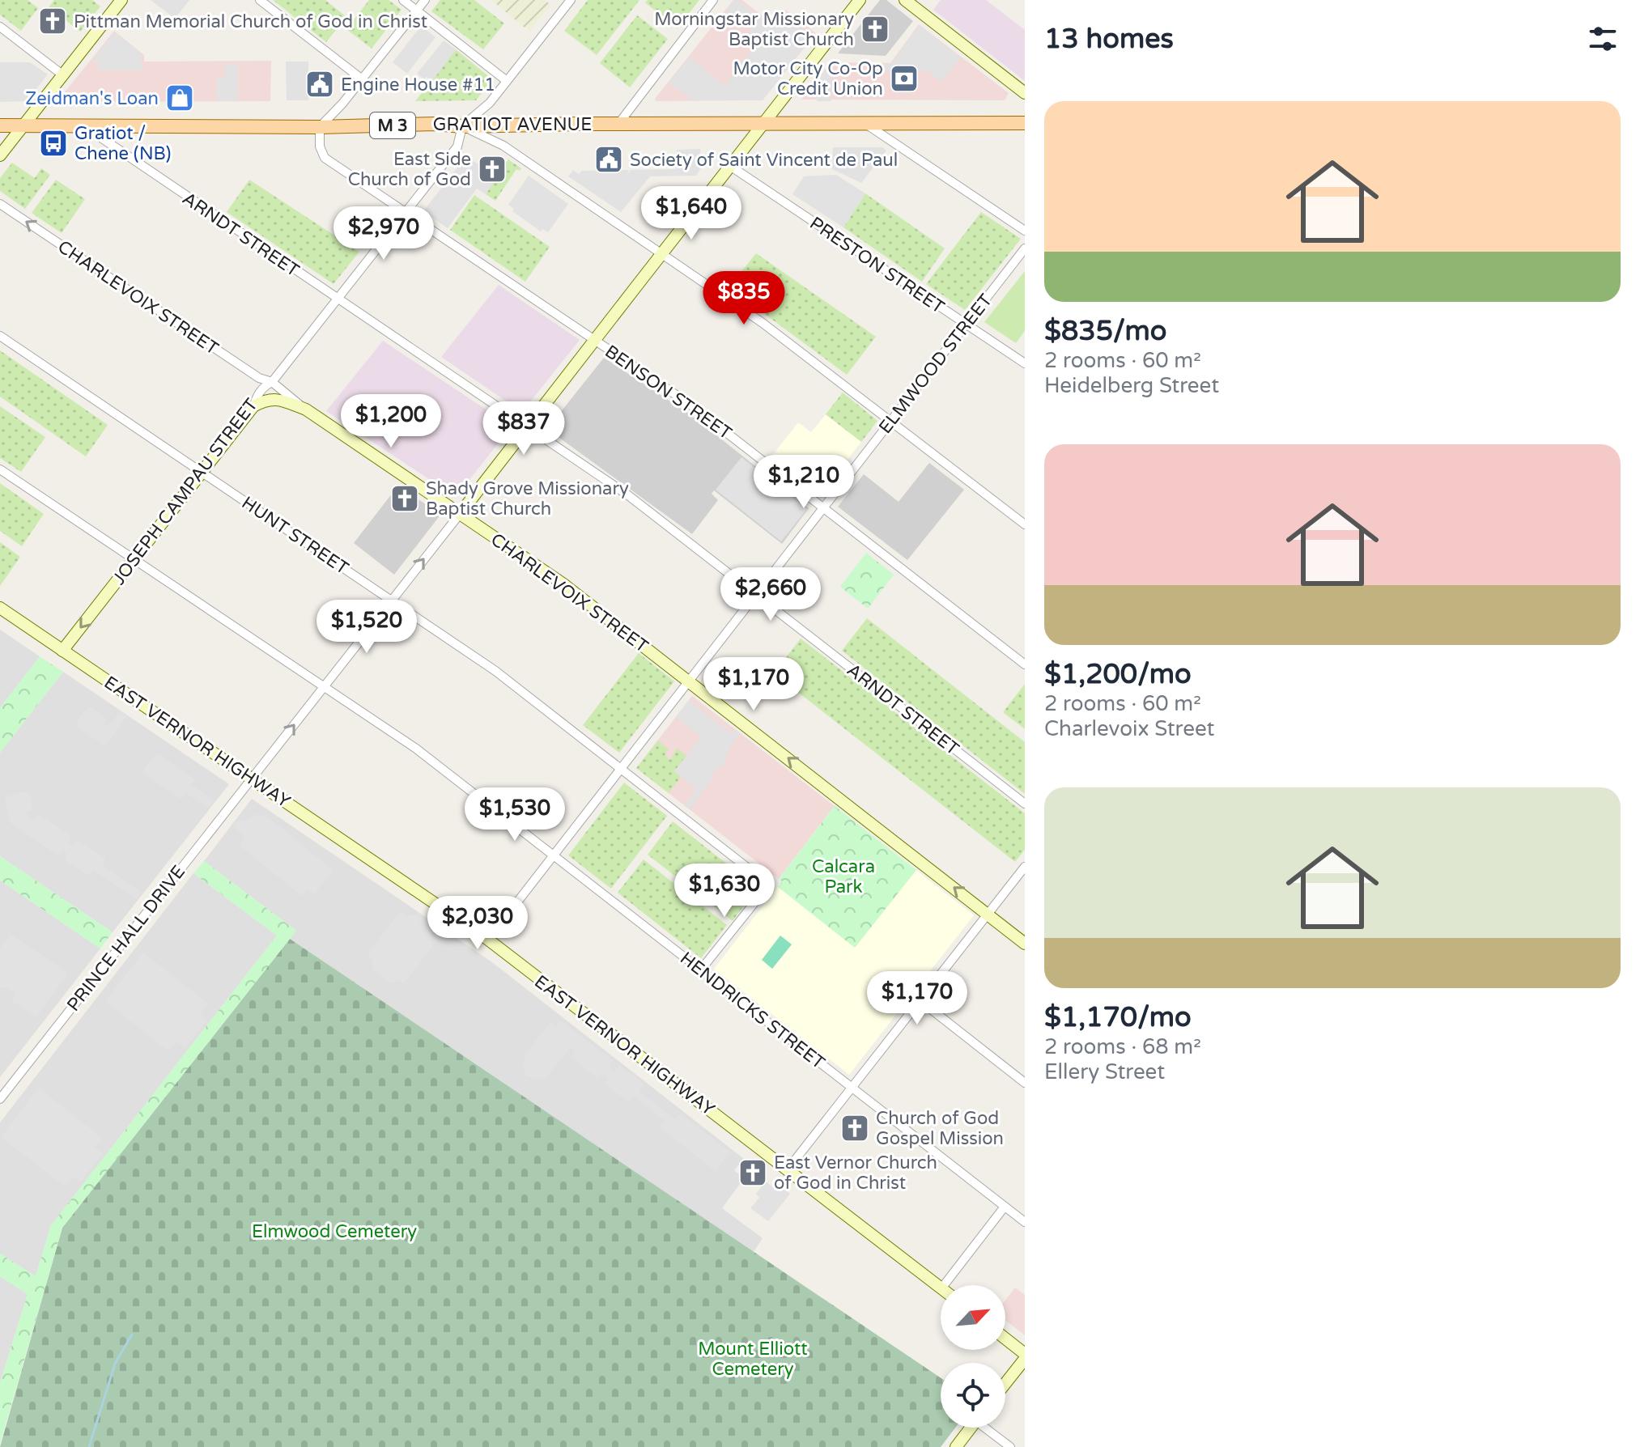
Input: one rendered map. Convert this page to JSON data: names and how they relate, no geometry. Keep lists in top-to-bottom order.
{
  "streets": {
    "main road": ["GRATIOT AVENUE", "M 3"],
    "street": [
      "ARNDT STREET",
      "PRESTON STREET",
      "CHARLEVOIX STREET",
      "ELMWOOD STREET",
      "BENSON STREET",
      "JOSEPH CAMPAU STREET",
      "HUNT STREET",
      "EAST VERNOR HIGHWAY",
      "PRINCE HALL DRIVE",
      "HENDRICKS STREET"
    ]
  },
  "crossings": [
    ["GRATIOT AVENUE", "ARNDT STREET"],
    ["GRATIOT AVENUE", "BENSON STREET"],
    ["GRATIOT AVENUE", "JOSEPH CAMPAU STREET"],
    ["ARNDT STREET", "ELMWOOD STREET"],
    ["ARNDT STREET", "JOSEPH CAMPAU STREET"],
    ["PRESTON STREET", "ELMWOOD STREET"],
    ["CHARLEVOIX STREET", "ELMWOOD STREET"],
    ["CHARLEVOIX STREET", "JOSEPH CAMPAU STREET"],
    ["CHARLEVOIX STREET", "PRINCE HALL DRIVE"],
    ["ELMWOOD STREET", "BENSON STREET"],
    ["ELMWOOD STREET", "HUNT STREET"],
    ["ELMWOOD STREET", "EAST VERNOR HIGHWAY"],
    ["ELMWOOD STREET", "HENDRICKS STREET"],
    ["BENSON STREET", "JOSEPH CAMPAU STREET"],
    ["JOSEPH CAMPAU STREET", "HUNT STREET"],
    ["JOSEPH CAMPAU STREET", "EAST VERNOR HIGHWAY"],
    ["JOSEPH CAMPAU STREET", "HENDRICKS STREET"],
    ["HUNT STREET", "PRINCE HALL DRIVE"],
    ["HUNT STREET", "HENDRICKS STREET"],
    ["EAST VERNOR HIGHWAY", "PRINCE HALL DRIVE"],
    ["PRINCE HALL DRIVE", "HENDRICKS STREET"]
  ],
  "one_way": ["CHARLEVOIX STREET"],
  "parks": ["Calcara Park", "Elmwood Cemetery", "Mount Elliott Cemetery"],
  "places": {
    "church": [
      "Pittman Memorial Church of God in Christ",
      "Morningstar Missionary Baptist Church",
      "East Side Church of God",
      "Shady Grove Missionary Baptist Church",
      "Church of God Gospel Mission",
      "East Vernor Church of God in Christ"
    ],
    "bank": ["Motor City Co-Op Credit Union"],
    "public building": ["Engine House #11", "Society of Saint Vincent de Paul"],
    "shop": ["Zeidman's Loan"],
    "bus stop": ["Gratiot / Chene (NB)"]
  },
  "north": "top right",
  "page": {
    "heading": "13 homes",
    "list": [
      {
        "name": "$835/mo",
        "note": "2 rooms · 60 m² · Heidelberg Street"
      },
      {
        "name": "$1,200/mo",
        "note": "2 rooms · 60 m² · Charlevoix Street"
      },
      {
        "name": "$1,170/mo",
        "note": "2 rooms · 68 m² · Ellery Street"
      }
    ],
    "price": [
      "$1,640",
      "$2,970",
      "$835",
      "$1,200",
      "$837",
      "$1,210",
      "$2,660",
      "$1,520",
      "$1,170",
      "$1,530",
      "$1,630",
      "$2,030",
      "$1,170"
    ]
  }
}
